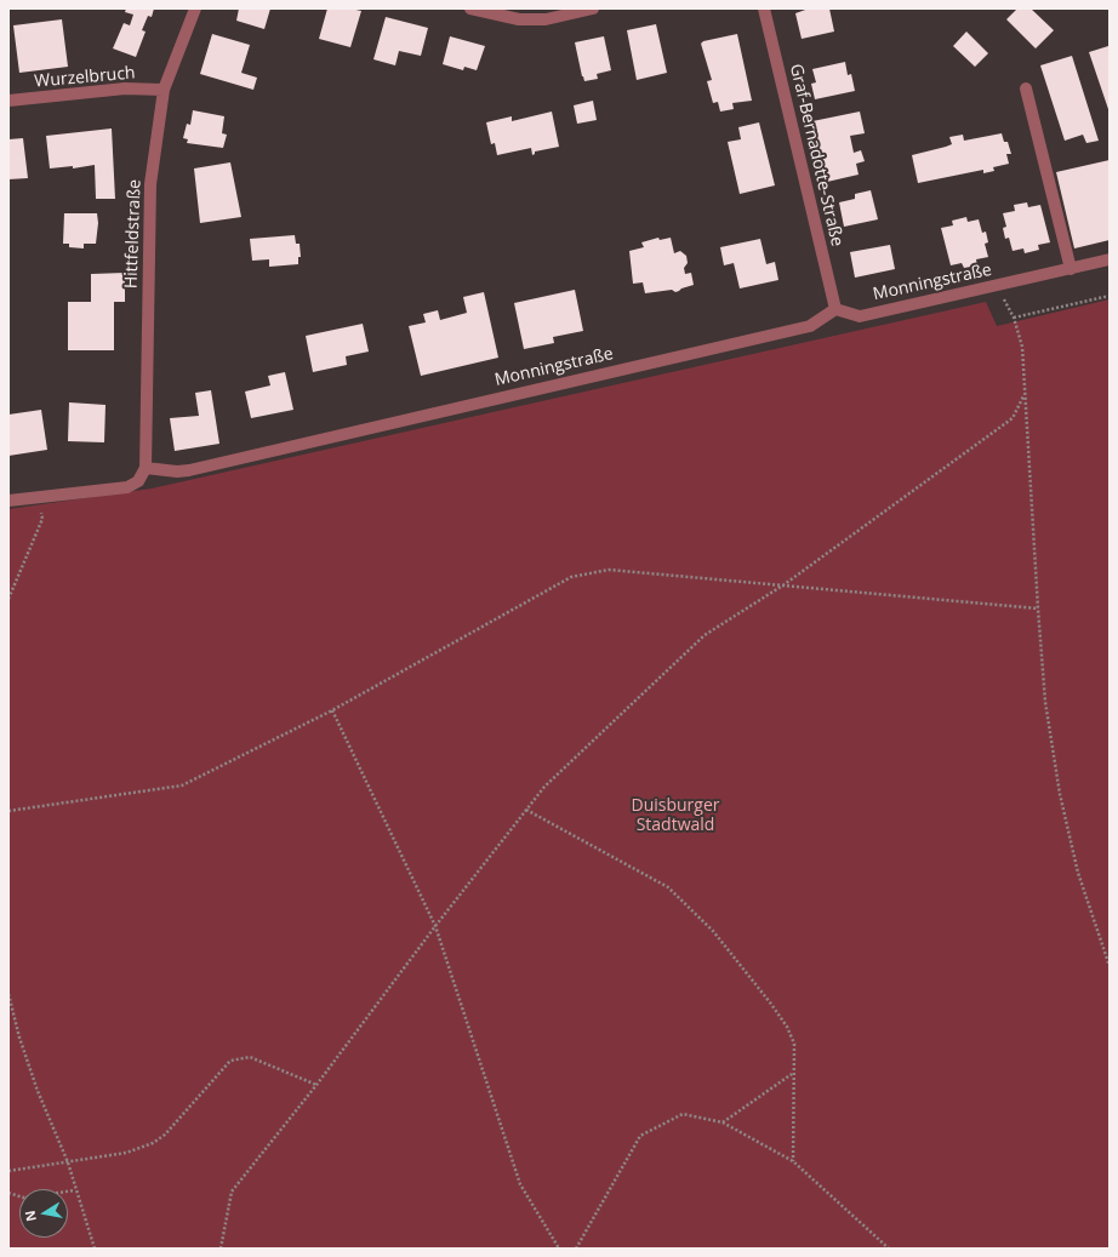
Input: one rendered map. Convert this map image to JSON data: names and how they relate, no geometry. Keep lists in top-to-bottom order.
{
  "streets": {
    "street": [
      "Wurzelbruch",
      "Graf-Bernadotte-Straße",
      "Hittfeldstraße",
      "Monningstraße"
    ]
  },
  "crossings": [
    ["Wurzelbruch", "Hittfeldstraße"],
    ["Graf-Bernadotte-Straße", "Monningstraße"],
    ["Hittfeldstraße", "Monningstraße"]
  ],
  "parks": ["Duisburger Stadtwald"],
  "north": "left"
}
